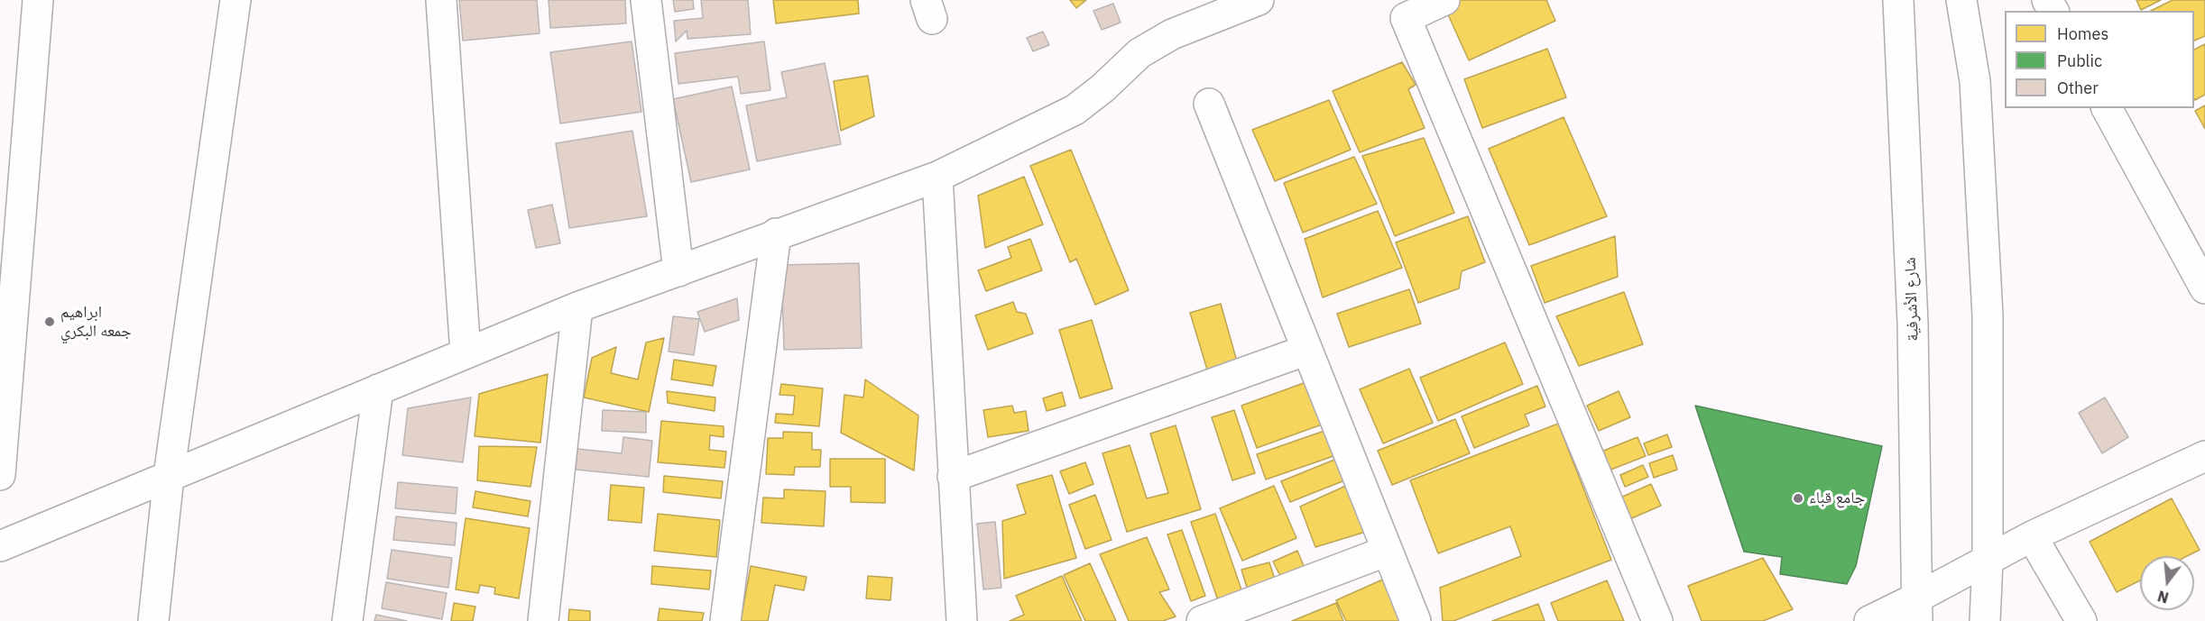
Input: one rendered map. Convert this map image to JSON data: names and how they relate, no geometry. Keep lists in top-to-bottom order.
{
  "streets": {
    "street": ["شارع الأشرفية"]
  },
  "places": ["ابراهيم جمعه البكري", "جامع قباء"],
  "legend": ["Homes", "Public", "Other"],
  "north": "bottom"
}
